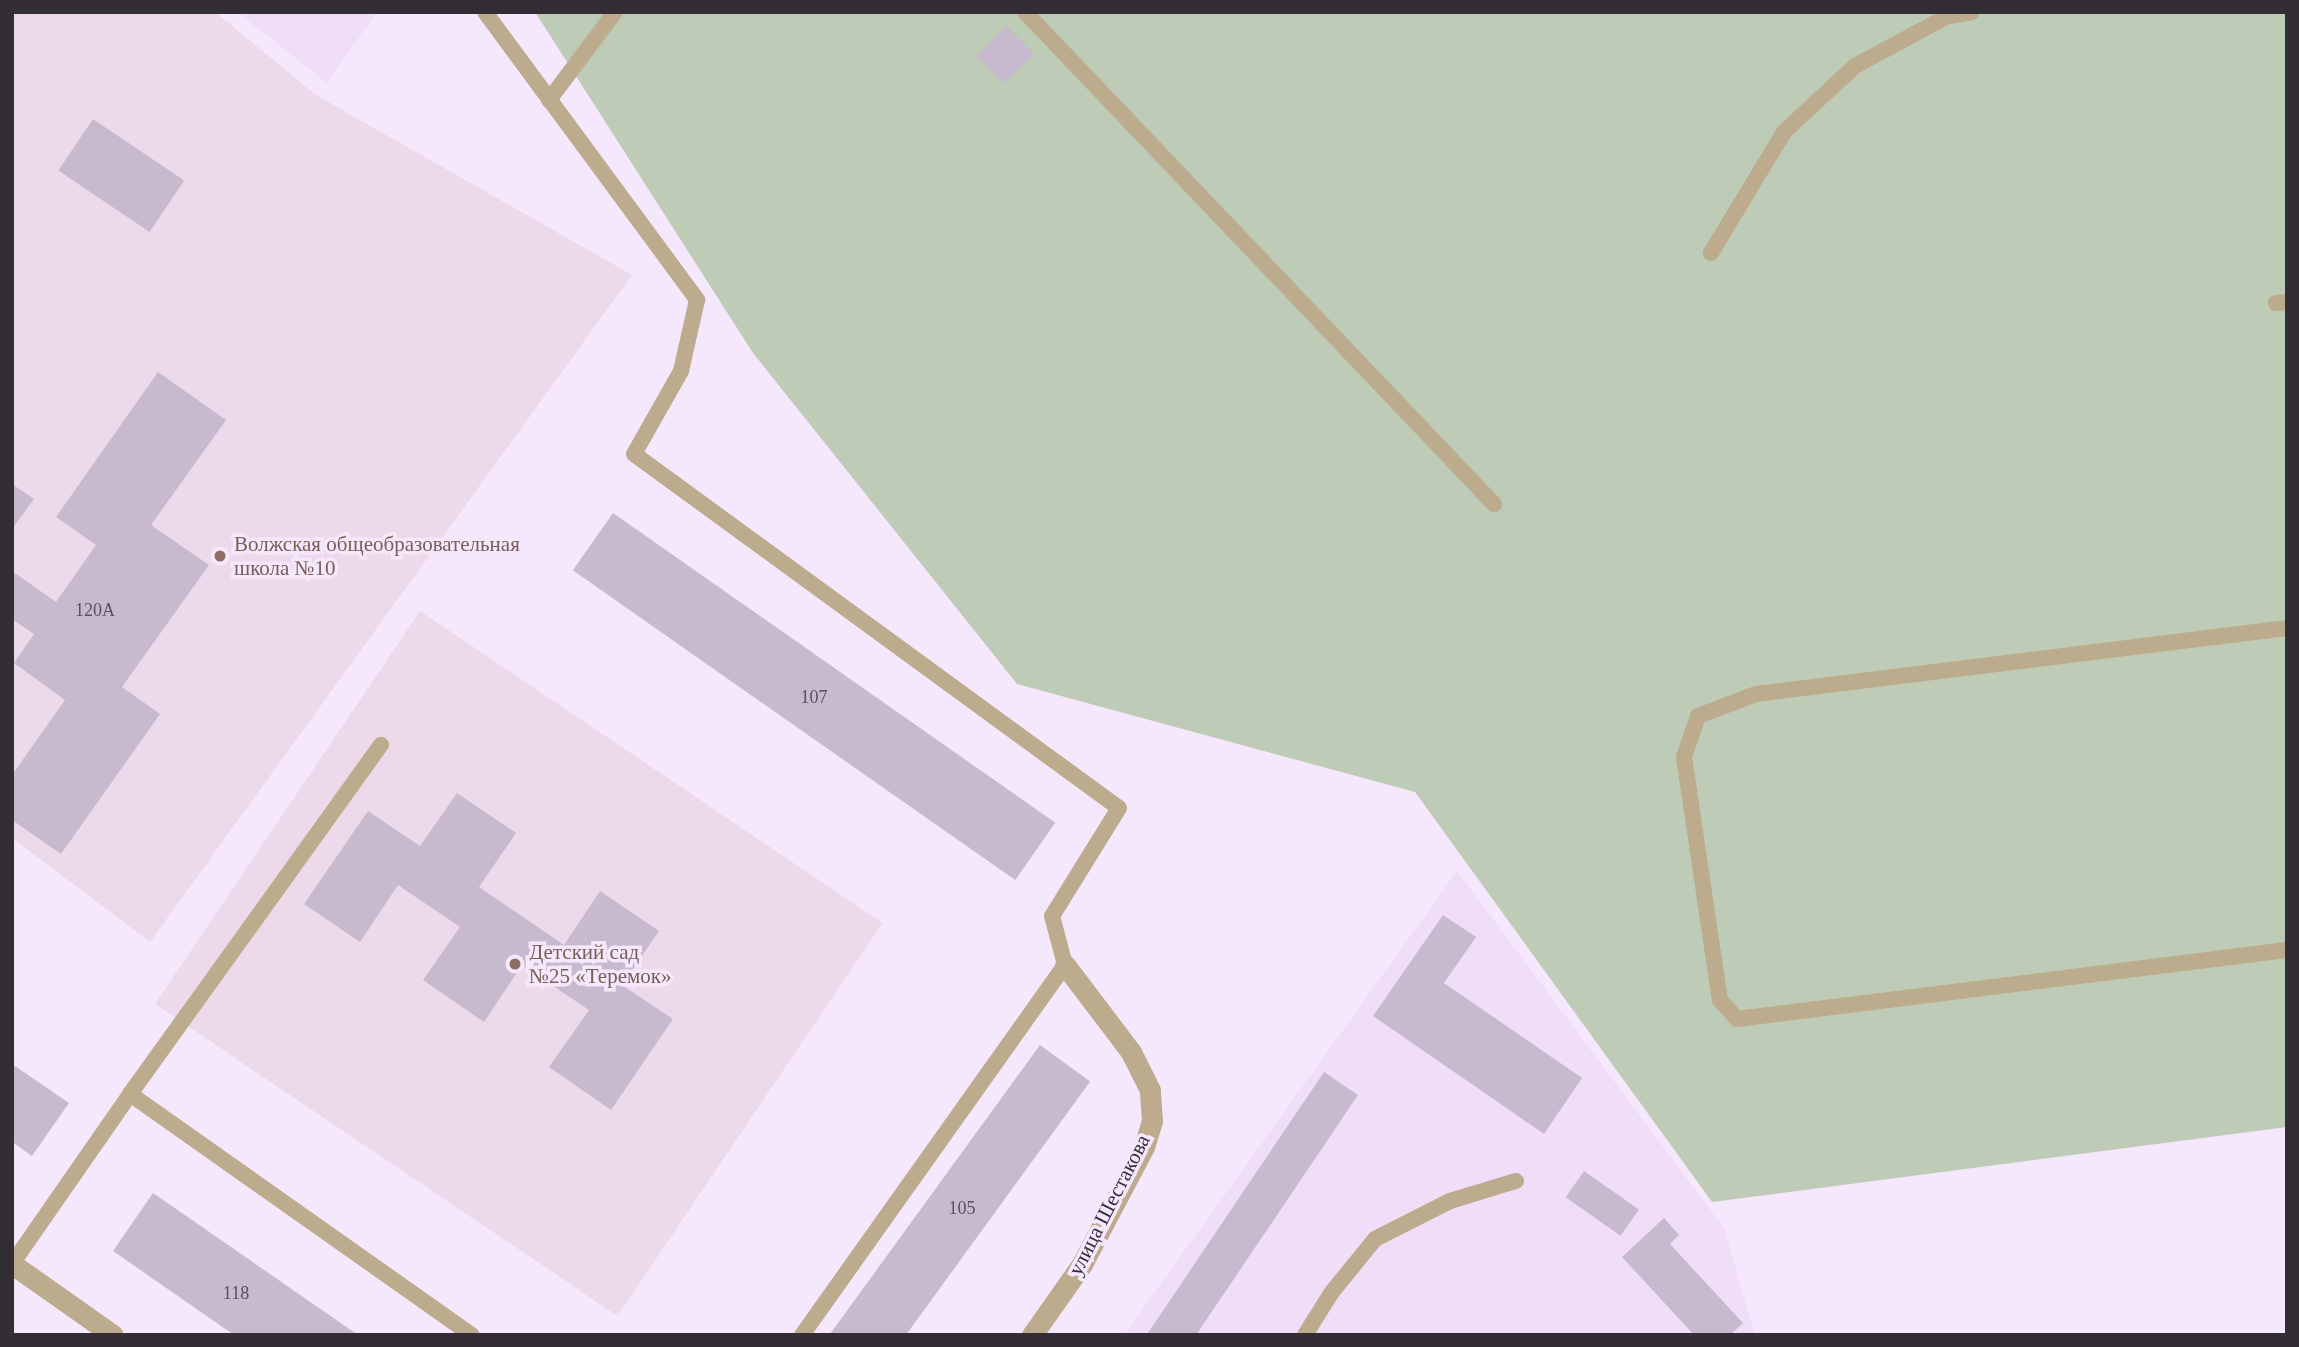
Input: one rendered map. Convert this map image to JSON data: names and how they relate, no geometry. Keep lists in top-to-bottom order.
{
  "streets": {
    "street": ["улица Шестакова"]
  },
  "places": ["Волжская общеобразовательная школа №10", "Детский сад №25 «Теремок»"],
  "house_numbers": [
    "120А",
    "107",
    "105",
    "118"
  ]
}
